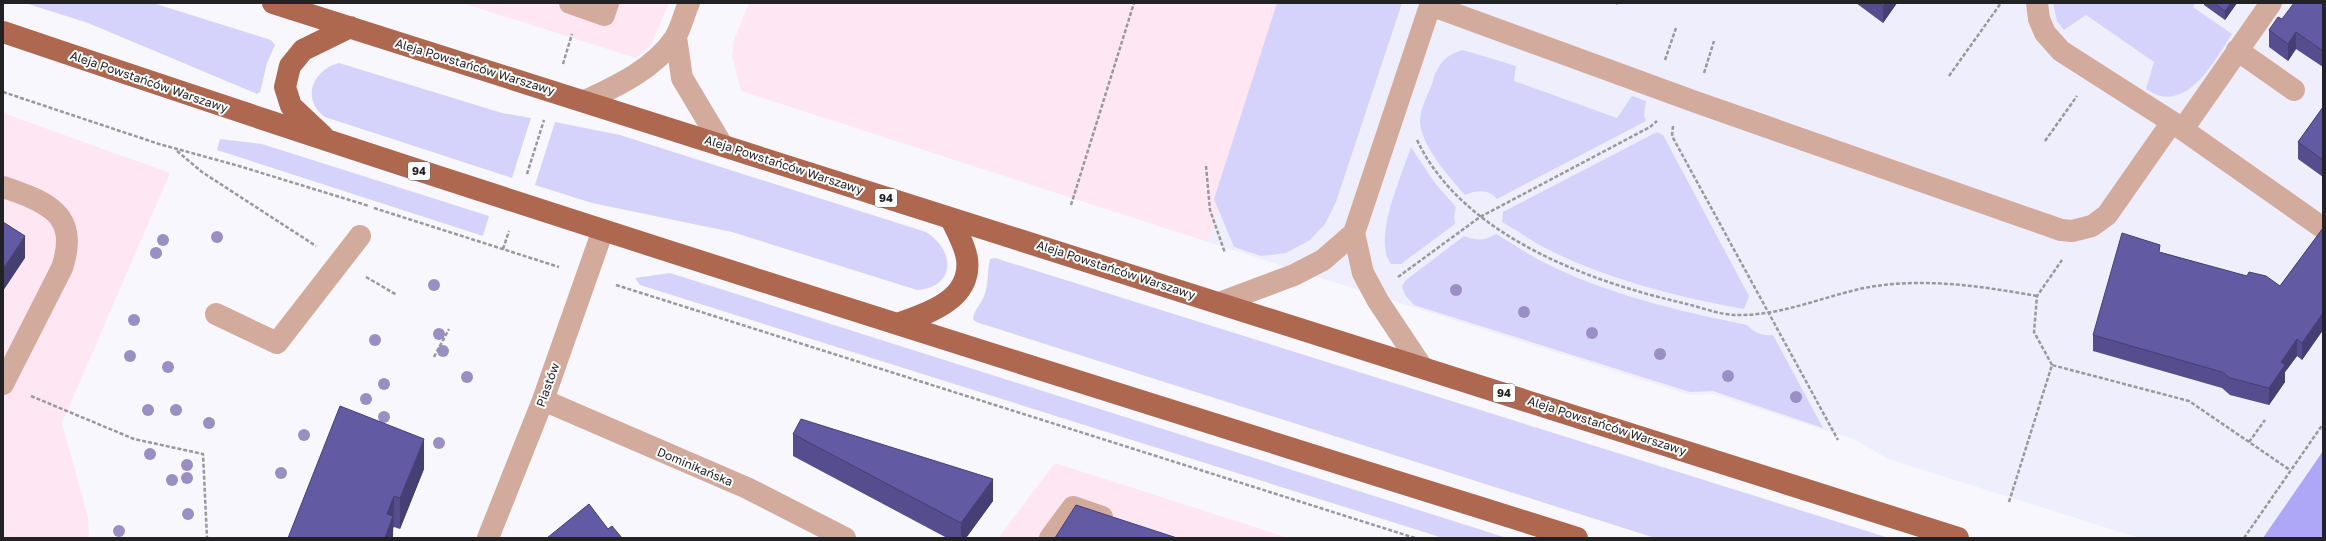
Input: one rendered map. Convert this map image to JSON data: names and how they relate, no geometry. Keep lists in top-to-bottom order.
{
  "streets": {
    "main road": ["Aleja Powstańców Warszawy", "94"],
    "street": ["Piastów", "Dominikańska"]
  },
  "crossings": [
    ["Aleja Powstańców Warszawy", "Piastów"],
    ["Piastów", "Dominikańska"]
  ]
}
